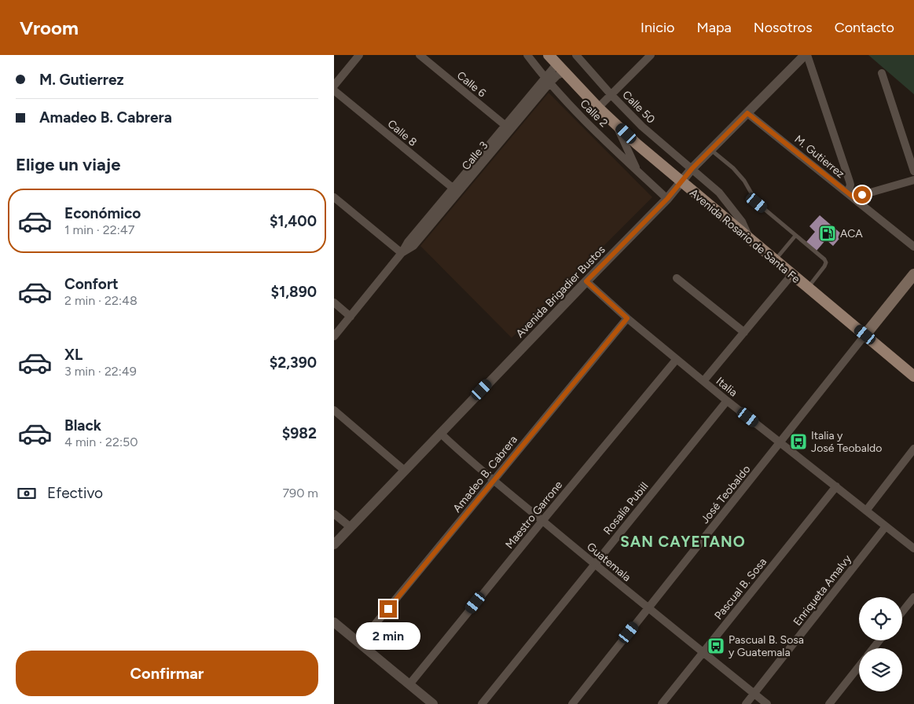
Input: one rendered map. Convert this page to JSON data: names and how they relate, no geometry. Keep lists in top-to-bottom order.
{
  "streets": {
    "main road": ["Avenida Rosario de Santa Fe"],
    "street": [
      "Calle 6",
      "Calle 50",
      "Calle 2",
      "Calle 8",
      "Calle 3",
      "M. Gutierrez",
      "Avenida Brigadier Bustos",
      "Italia",
      "Amadeo B. Cabrera",
      "José Teobaldo",
      "Rosalía Pubill",
      "Maestro Garrone",
      "Guatemala",
      "Pascual B. Sosa",
      "Enriqueta Amalvy"
    ]
  },
  "crossings": [
    ["Calle 6", "Calle 3"],
    ["Calle 50", "Avenida Rosario de Santa Fe"],
    ["Calle 50", "Avenida Brigadier Bustos"],
    ["Calle 2", "Calle 3"],
    ["Calle 2", "Avenida Brigadier Bustos"],
    ["Calle 8", "Calle 3"],
    ["Calle 3", "Avenida Rosario de Santa Fe"],
    ["M. Gutierrez", "Avenida Brigadier Bustos"],
    ["Avenida Rosario de Santa Fe", "Avenida Brigadier Bustos"],
    ["Avenida Rosario de Santa Fe", "José Teobaldo"],
    ["Avenida Brigadier Bustos", "Italia"],
    ["Avenida Brigadier Bustos", "Guatemala"],
    ["Italia", "Amadeo B. Cabrera"],
    ["Italia", "José Teobaldo"],
    ["Italia", "Rosalía Pubill"],
    ["Italia", "Maestro Garrone"],
    ["Italia", "Pascual B. Sosa"],
    ["Italia", "Enriqueta Amalvy"],
    ["Amadeo B. Cabrera", "Guatemala"],
    ["José Teobaldo", "Guatemala"],
    ["Rosalía Pubill", "Guatemala"],
    ["Maestro Garrone", "Guatemala"],
    ["Guatemala", "Pascual B. Sosa"],
    ["Guatemala", "Enriqueta Amalvy"]
  ],
  "districts": ["SAN CAYETANO"],
  "places": {
    "fuel station": ["ACA"],
    "bus stop": ["Italia y José Teobaldo", "Pascual B. Sosa y Guatemala"]
  },
  "page": {
    "header": "Vroom",
    "nav": [
      "Inicio",
      "Mapa",
      "Nosotros",
      "Contacto"
    ],
    "banner": ["M. Gutierrez", "Amadeo B. Cabrera"],
    "heading": "Elige un viaje",
    "list": [
      {
        "name": "Económico",
        "note": "1 min · 22:47",
        "value": "$1,400"
      },
      {
        "name": "Confort",
        "note": "2 min · 22:48",
        "value": "$1,890"
      },
      {
        "name": "XL",
        "note": "3 min · 22:49",
        "value": "$2,390"
      },
      {
        "name": "Black",
        "note": "4 min · 22:50",
        "value": "$982"
      }
    ],
    "pay": ["Efectivo", "790 m"],
    "bubble": "2 min",
    "buttons": "Confirmar"
  }
}
